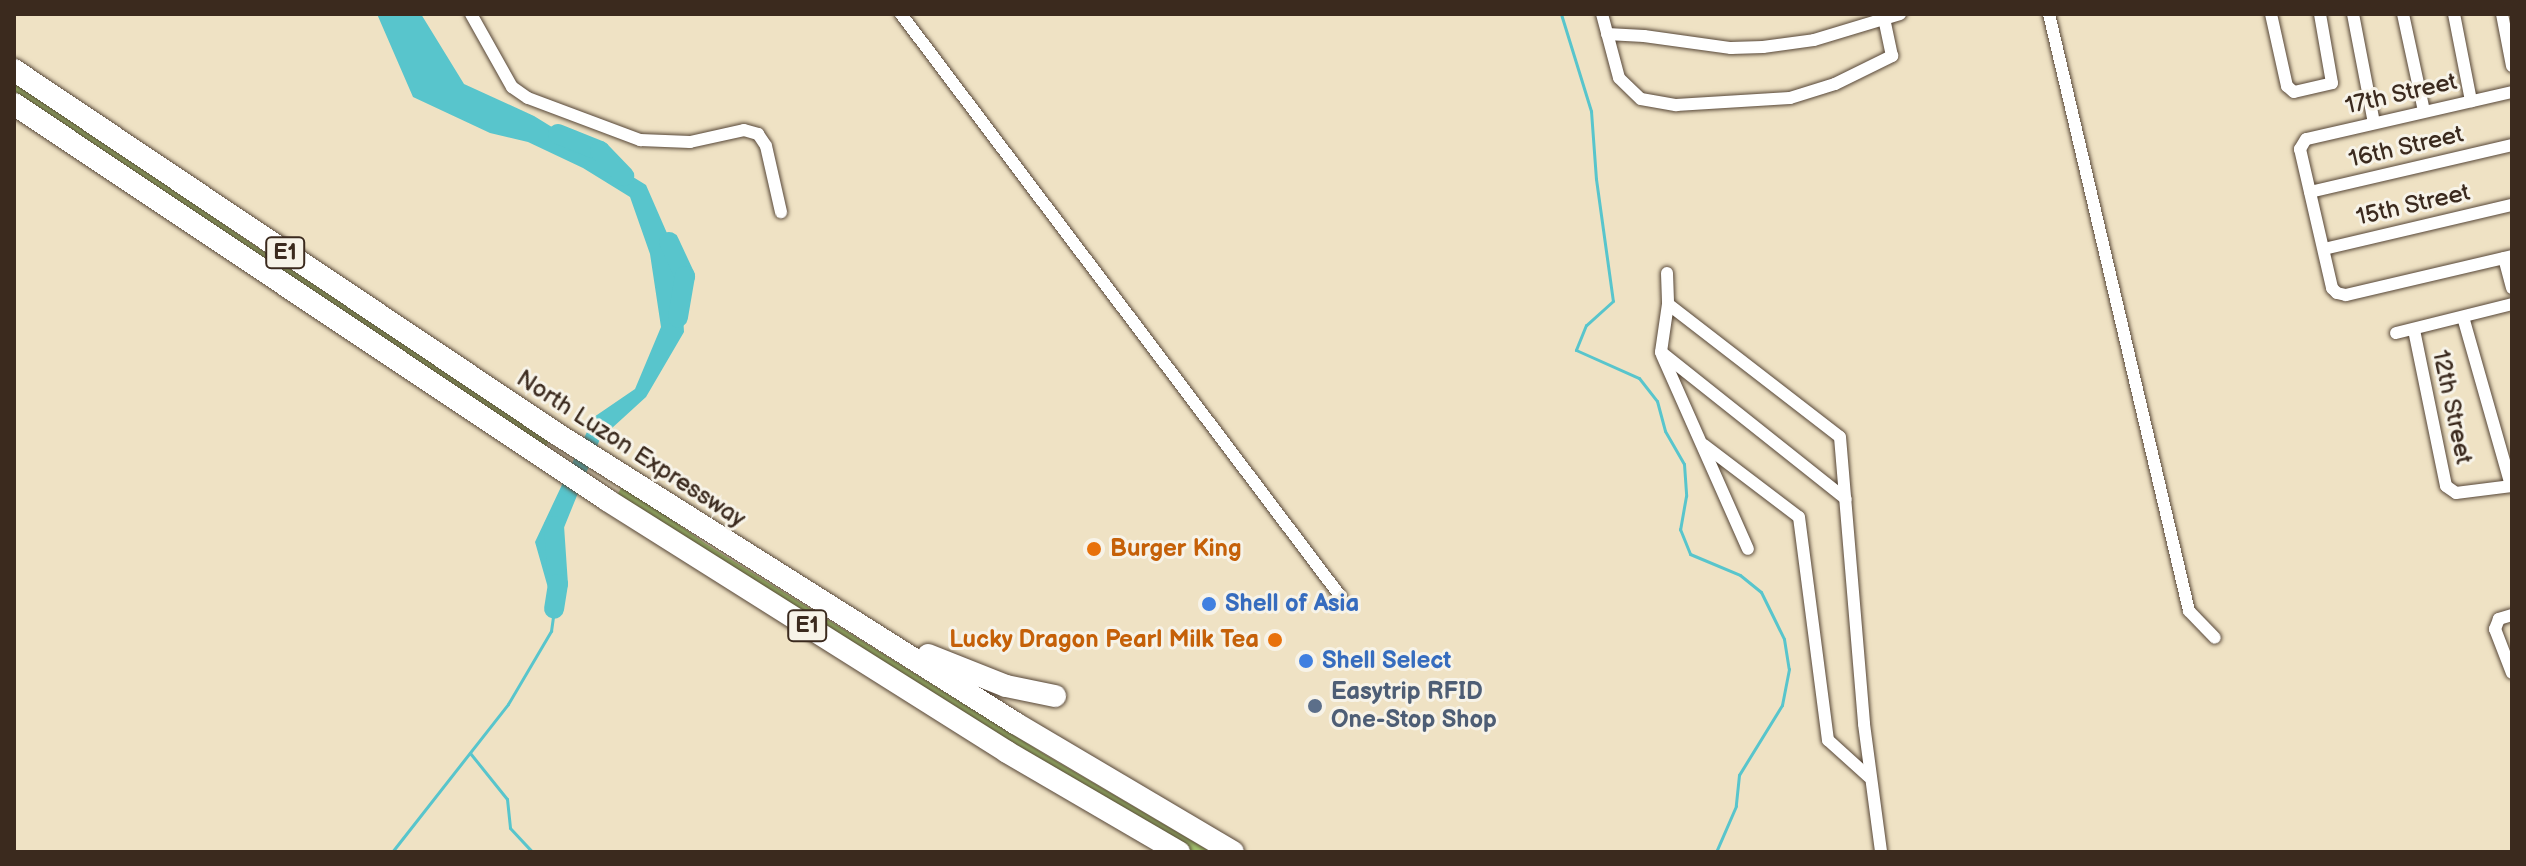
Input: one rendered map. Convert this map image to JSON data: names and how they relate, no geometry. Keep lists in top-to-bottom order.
{
  "streets": {
    "highway": ["E1", "North Luzon Expressway"],
    "street": [
      "17th Street",
      "16th Street",
      "15th Street",
      "12th Street"
    ]
  },
  "crossings": [
    ["17th Street", "16th Street"]
  ],
  "places": [
    "Burger King",
    "Shell of Asia",
    "Lucky Dragon Pearl Milk Tea",
    "Shell Select",
    "Easytrip RFID One-Stop Shop"
  ]
}
